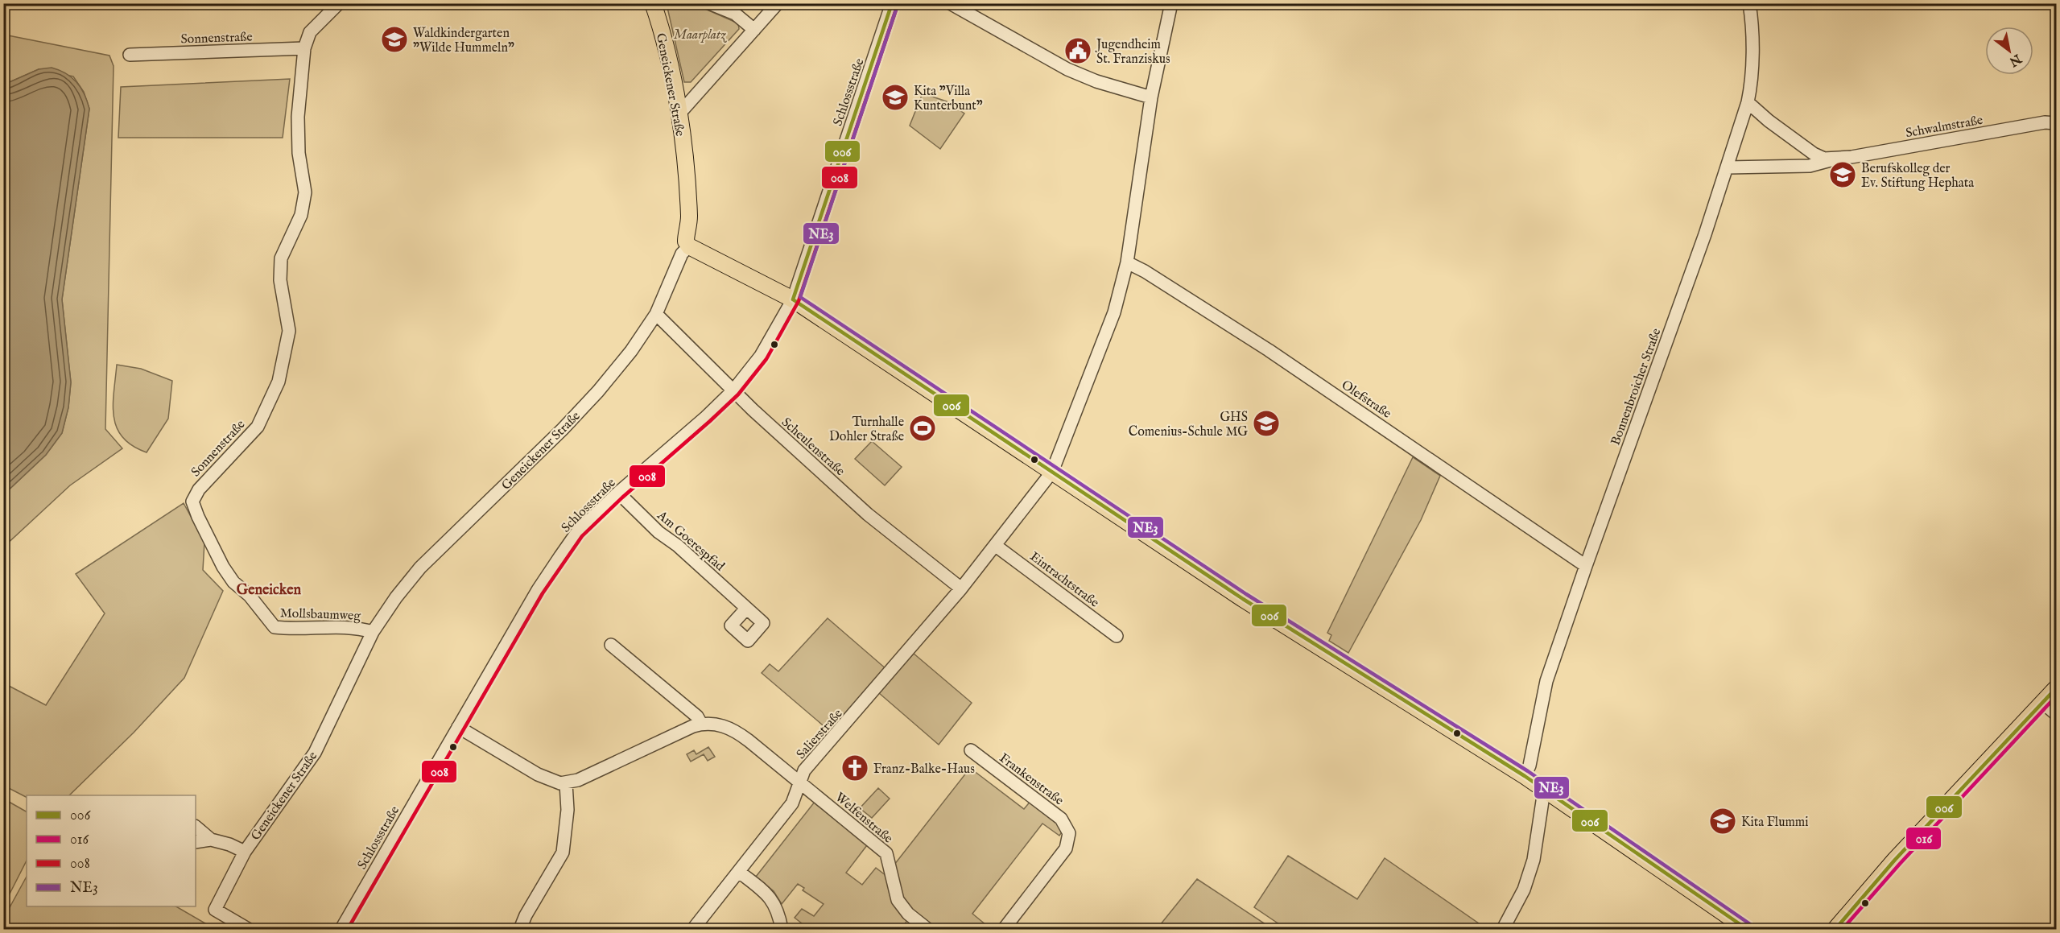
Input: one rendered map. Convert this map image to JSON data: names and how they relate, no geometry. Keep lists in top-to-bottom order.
{
  "streets": {
    "main road": ["Geneickener Straße"],
    "street": [
      "Sonnenstraße",
      "Schlossstraße",
      "Schwalmstraße",
      "Bonnenbroicher Straße",
      "Olefstraße",
      "Scheulenstraße",
      "Am Goerespfad",
      "Eintrachtstraße",
      "Mollsbaumweg",
      "Salierstraße",
      "Frankenstraße",
      "Welfenstraße"
    ]
  },
  "crossings": [
    ["Sonnenstraße", "Mollsbaumweg"],
    ["Geneickener Straße", "Scheulenstraße"],
    ["Geneickener Straße", "Mollsbaumweg"],
    ["Schlossstraße", "Scheulenstraße"],
    ["Schlossstraße", "Am Goerespfad"],
    ["Schwalmstraße", "Bonnenbroicher Straße"],
    ["Bonnenbroicher Straße", "Olefstraße"],
    ["Olefstraße", "Salierstraße"],
    ["Scheulenstraße", "Salierstraße"],
    ["Eintrachtstraße", "Salierstraße"],
    ["Salierstraße", "Welfenstraße"]
  ],
  "districts": ["Geneicken"],
  "parks": ["Maarplatz"],
  "places": {
    "school or university": [
      "Waldkindergarten \"Wilde Hummeln\"",
      "Kita \"Villa Kunterbunt\"",
      "Berufskolleg der Ev. Stiftung Hephata",
      "GHS Comenius-Schule MG",
      "Kita Flummi"
    ],
    "public building": ["Jugendheim St. Franziskus"],
    "sports": ["Turnhalle Dohler Straße"],
    "church": ["Franz-Balke-Haus"]
  },
  "lines": [
    "transit line 006",
    "transit line 008",
    "transit line NE3",
    "transit line 016"
  ],
  "legend": [
    "006",
    "016",
    "008",
    "NE3"
  ],
  "north": "bottom right"
}
